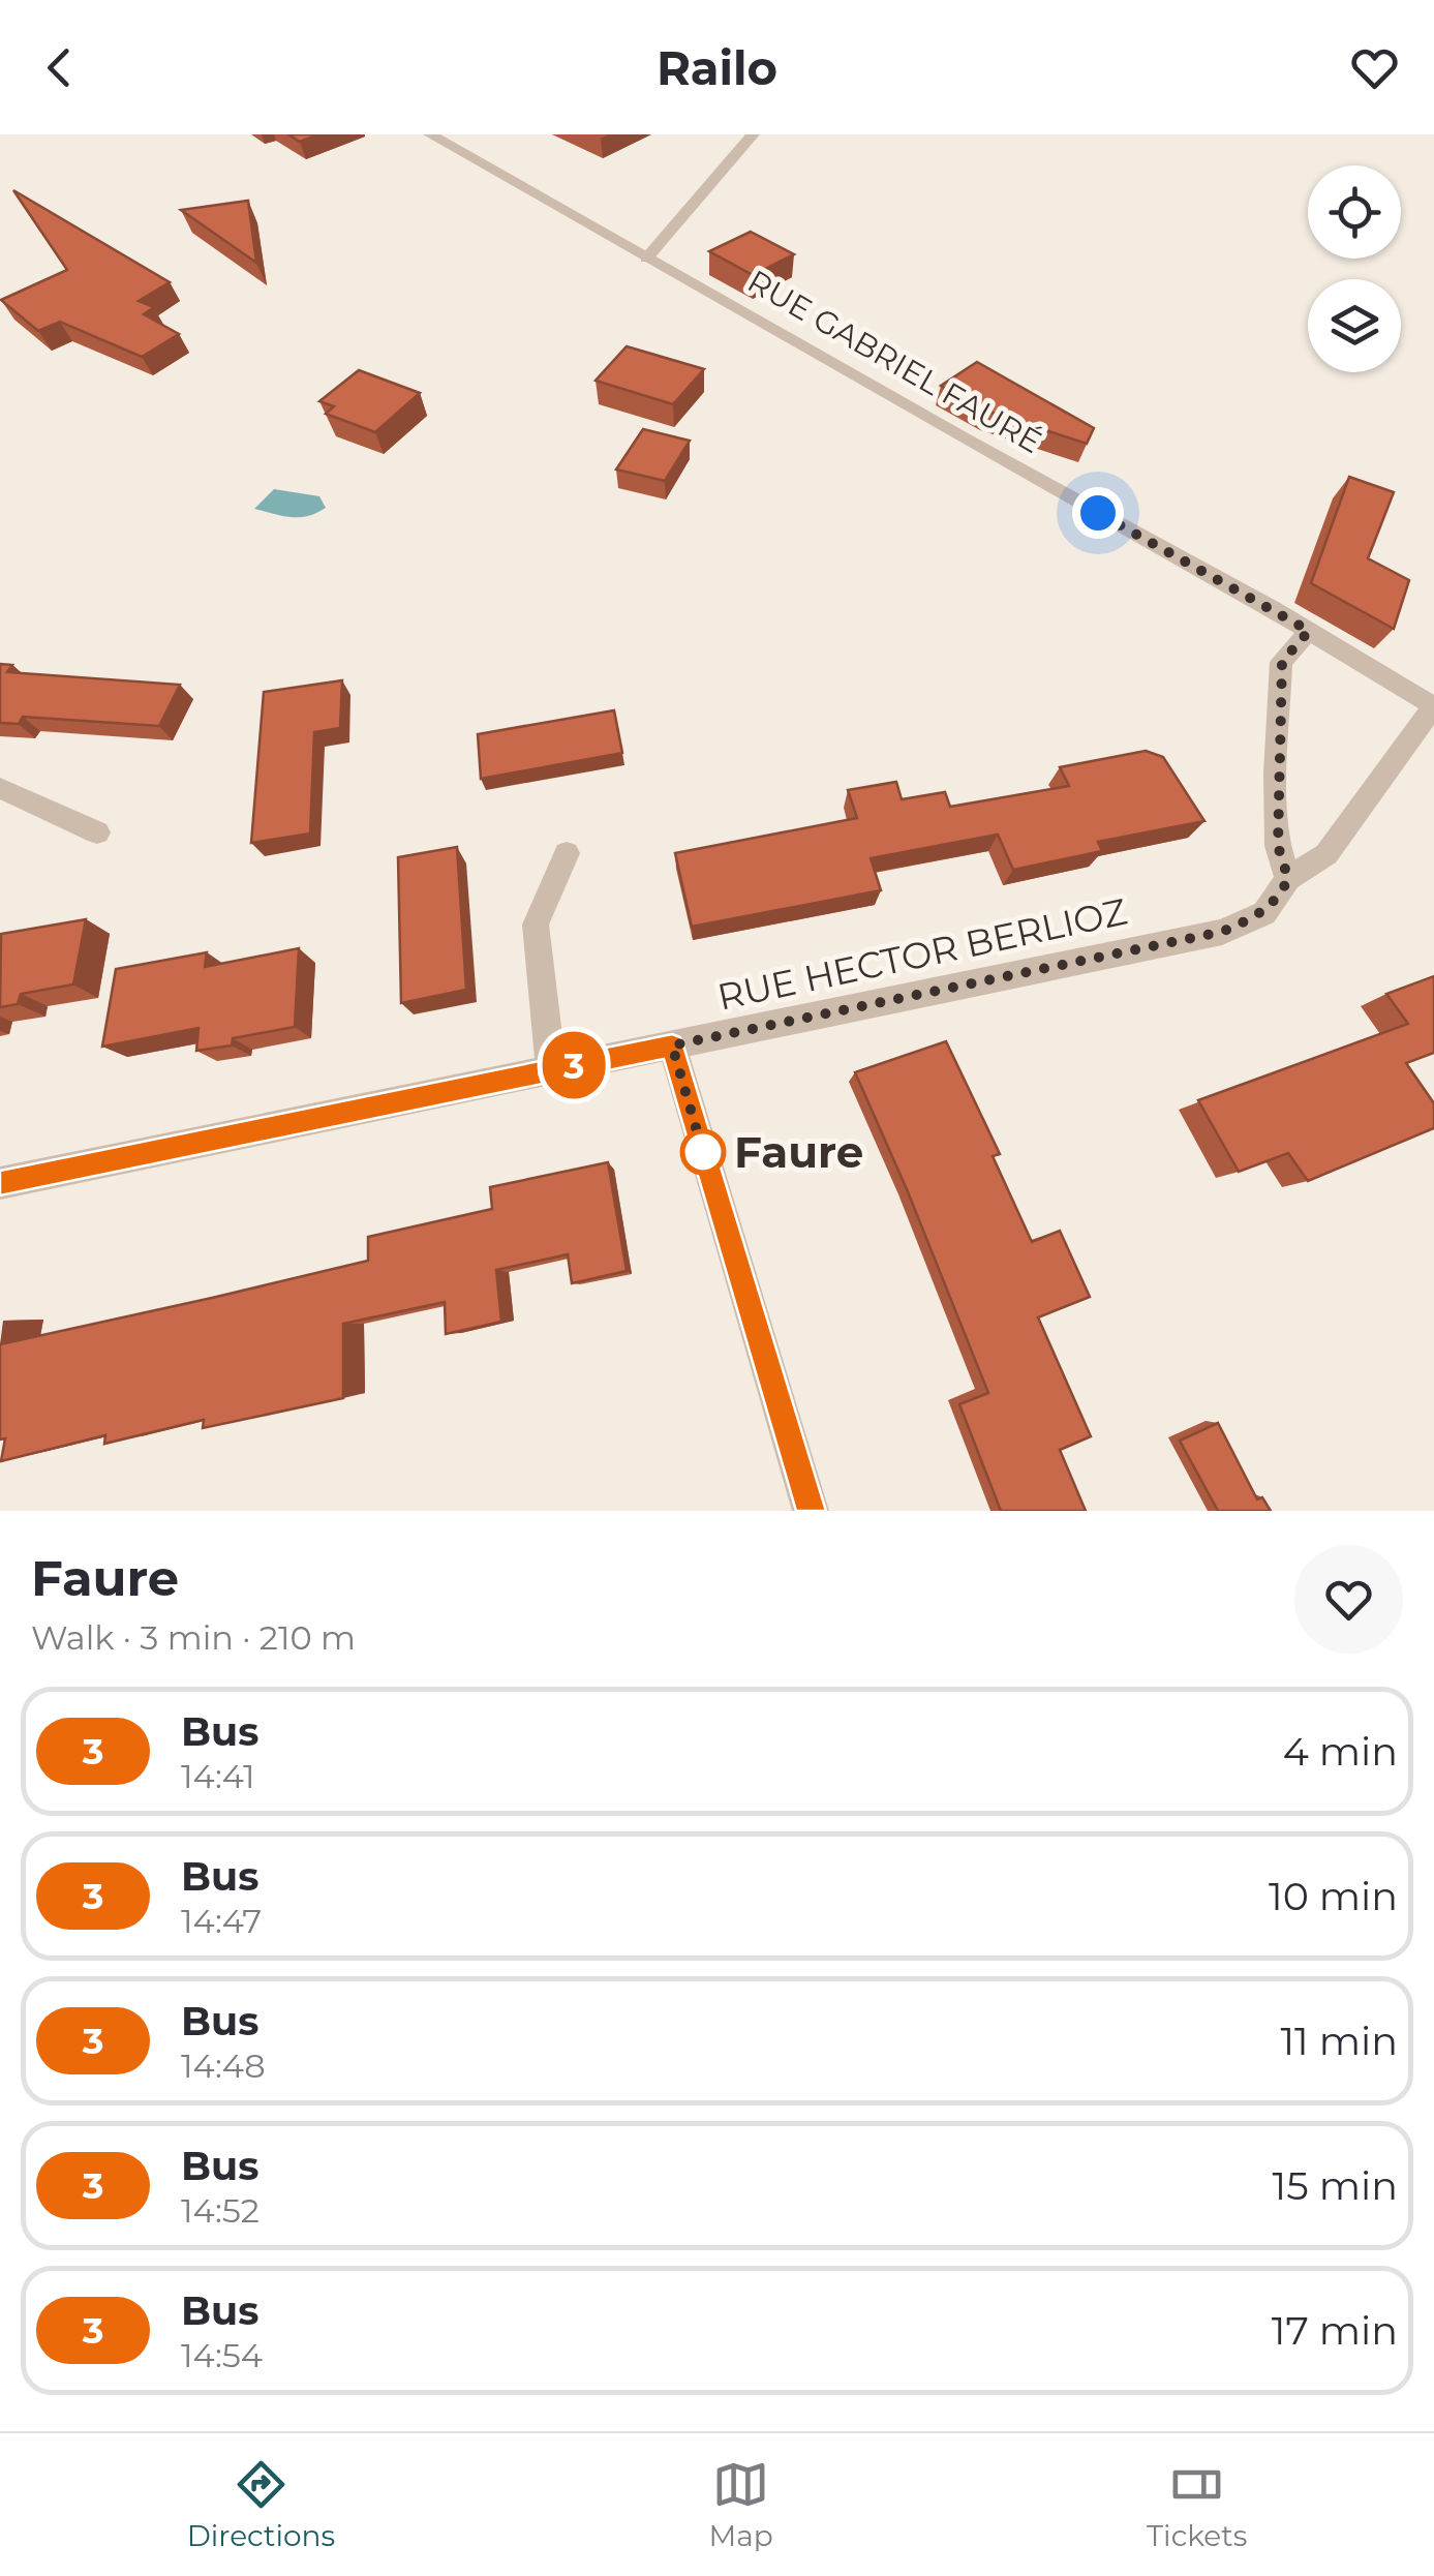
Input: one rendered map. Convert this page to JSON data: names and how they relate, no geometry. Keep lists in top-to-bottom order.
{
  "streets": {
    "street": ["RUE GABRIEL FAURÉ", "RUE HECTOR BERLIOZ"]
  },
  "crossings": [
    ["RUE GABRIEL FAURÉ", "RUE HECTOR BERLIOZ"]
  ],
  "places": ["Faure"],
  "lines": ["bus line 3"],
  "page": {
    "header": "Railo",
    "on_map": "3",
    "heading": ["Faure", "Walk · 3 min · 210 m"],
    "list": [
      {
        "mark": "3",
        "name": "Bus",
        "note": "14:41",
        "value": "4 min"
      },
      {
        "mark": "3",
        "name": "Bus",
        "note": "14:47",
        "value": "10 min"
      },
      {
        "mark": "3",
        "name": "Bus",
        "note": "14:48",
        "value": "11 min"
      },
      {
        "mark": "3",
        "name": "Bus",
        "note": "14:52",
        "value": "15 min"
      },
      {
        "mark": "3",
        "name": "Bus",
        "note": "14:54",
        "value": "17 min"
      }
    ],
    "tabs": ["Directions", "Map", "Tickets"]
  }
}
